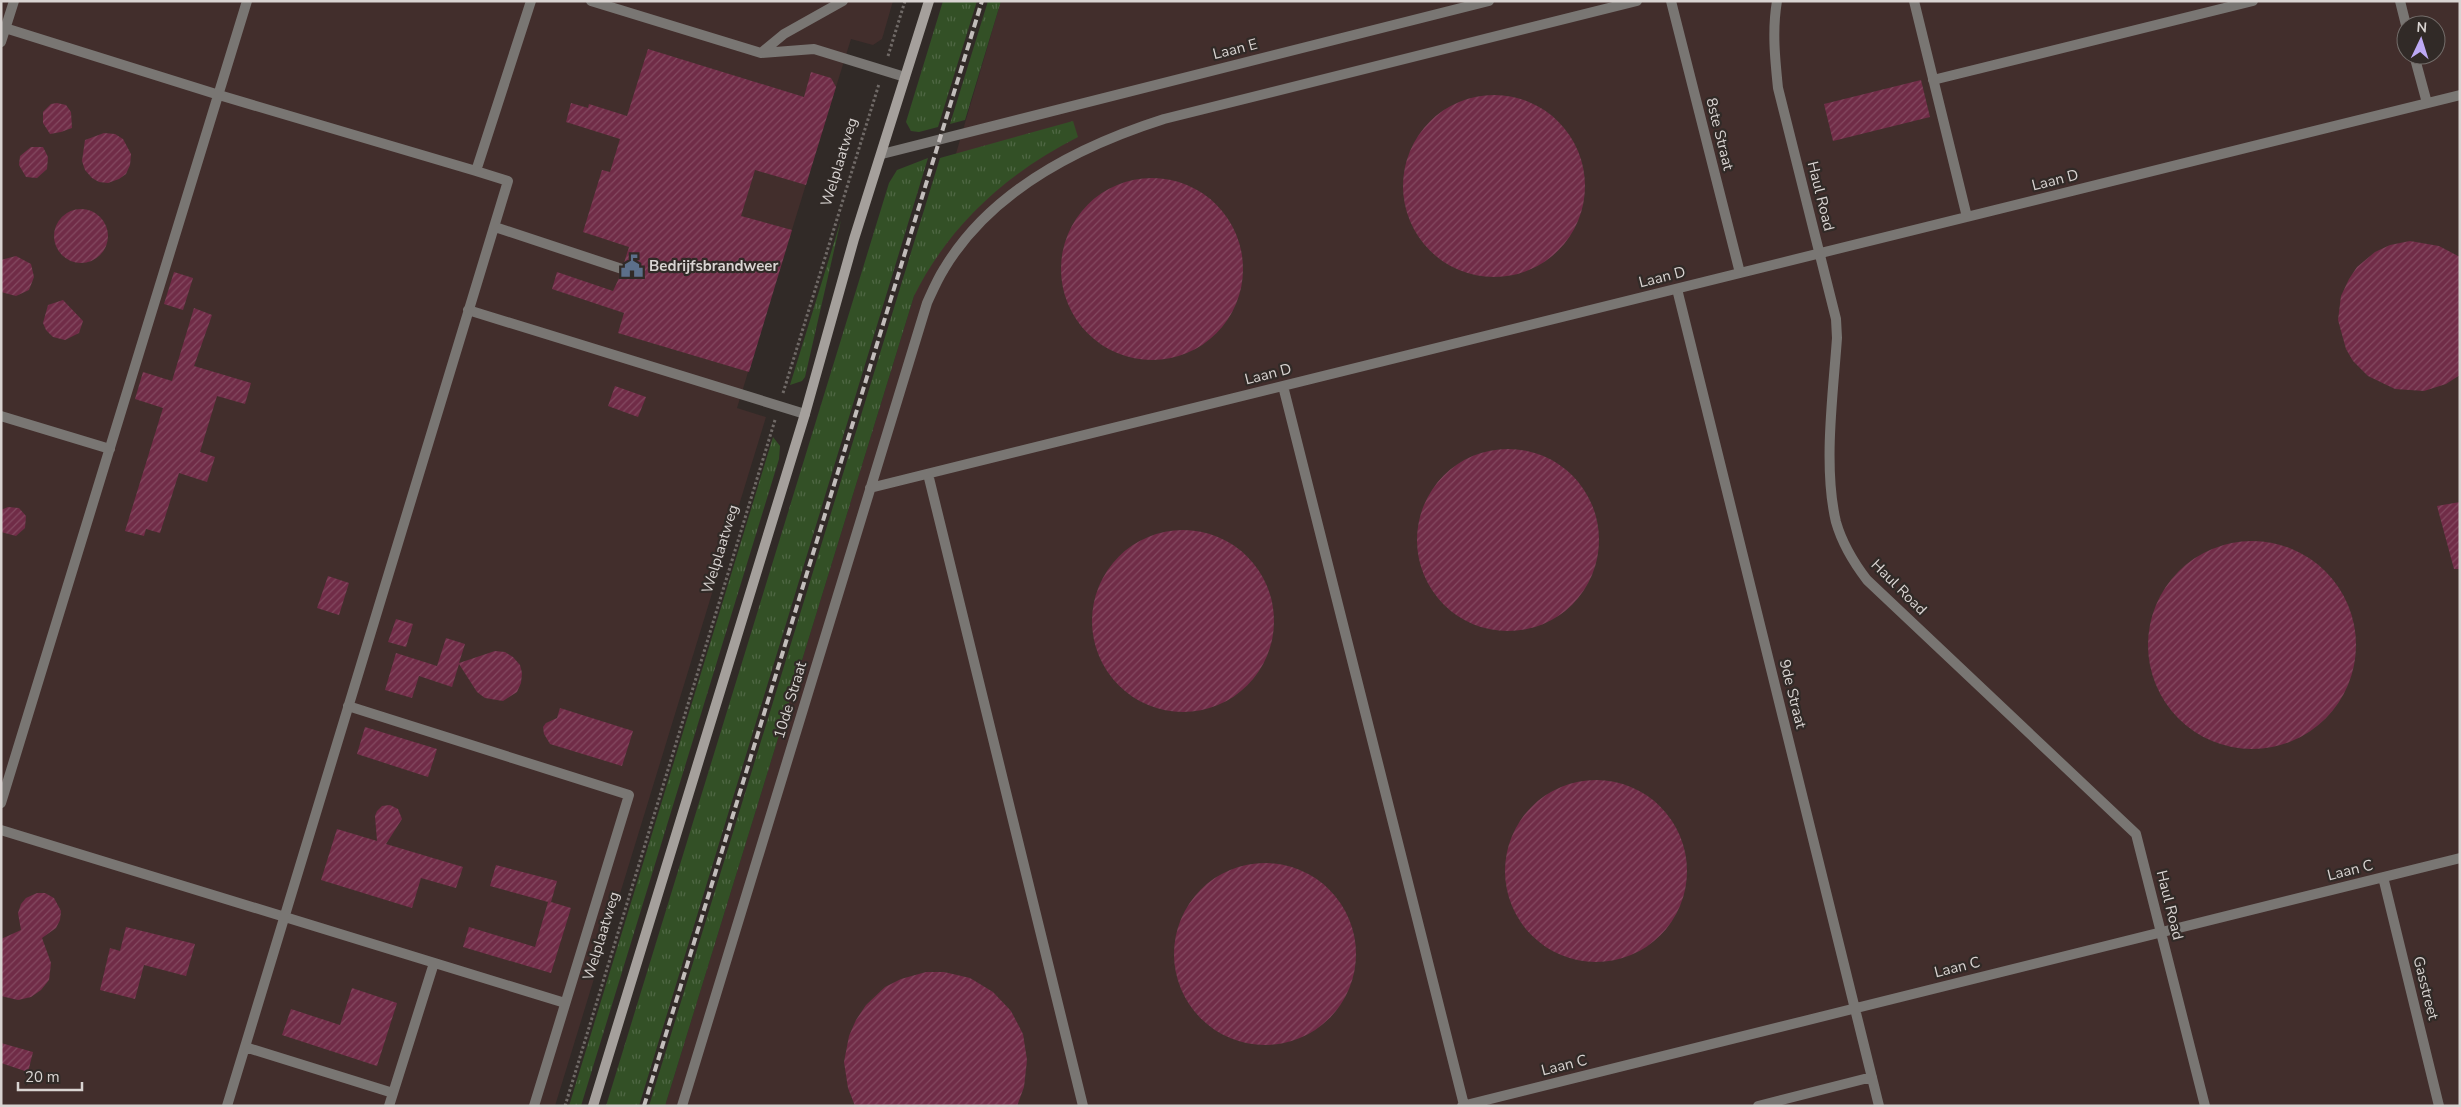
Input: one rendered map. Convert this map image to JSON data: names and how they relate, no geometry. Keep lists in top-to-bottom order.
{
  "streets": {
    "lane": [
      "Laan E",
      "8ste Straat",
      "Laan D",
      "Haul Road",
      "9de Straat",
      "10de Straat",
      "Laan C",
      "Gasstreet"
    ],
    "path": ["Welplaatweg"]
  },
  "crossings": [
    ["8ste Straat", "Laan D"],
    ["Laan D", "Haul Road"],
    ["Laan D", "9de Straat"],
    ["Laan D", "10de Straat"],
    ["Haul Road", "Laan C"],
    ["9de Straat", "Laan C"],
    ["Laan C", "Gasstreet"]
  ],
  "places": {
    "public building": ["Bedrijfsbrandweer"]
  },
  "scale_bar": "20 m",
  "north": "top"
}
